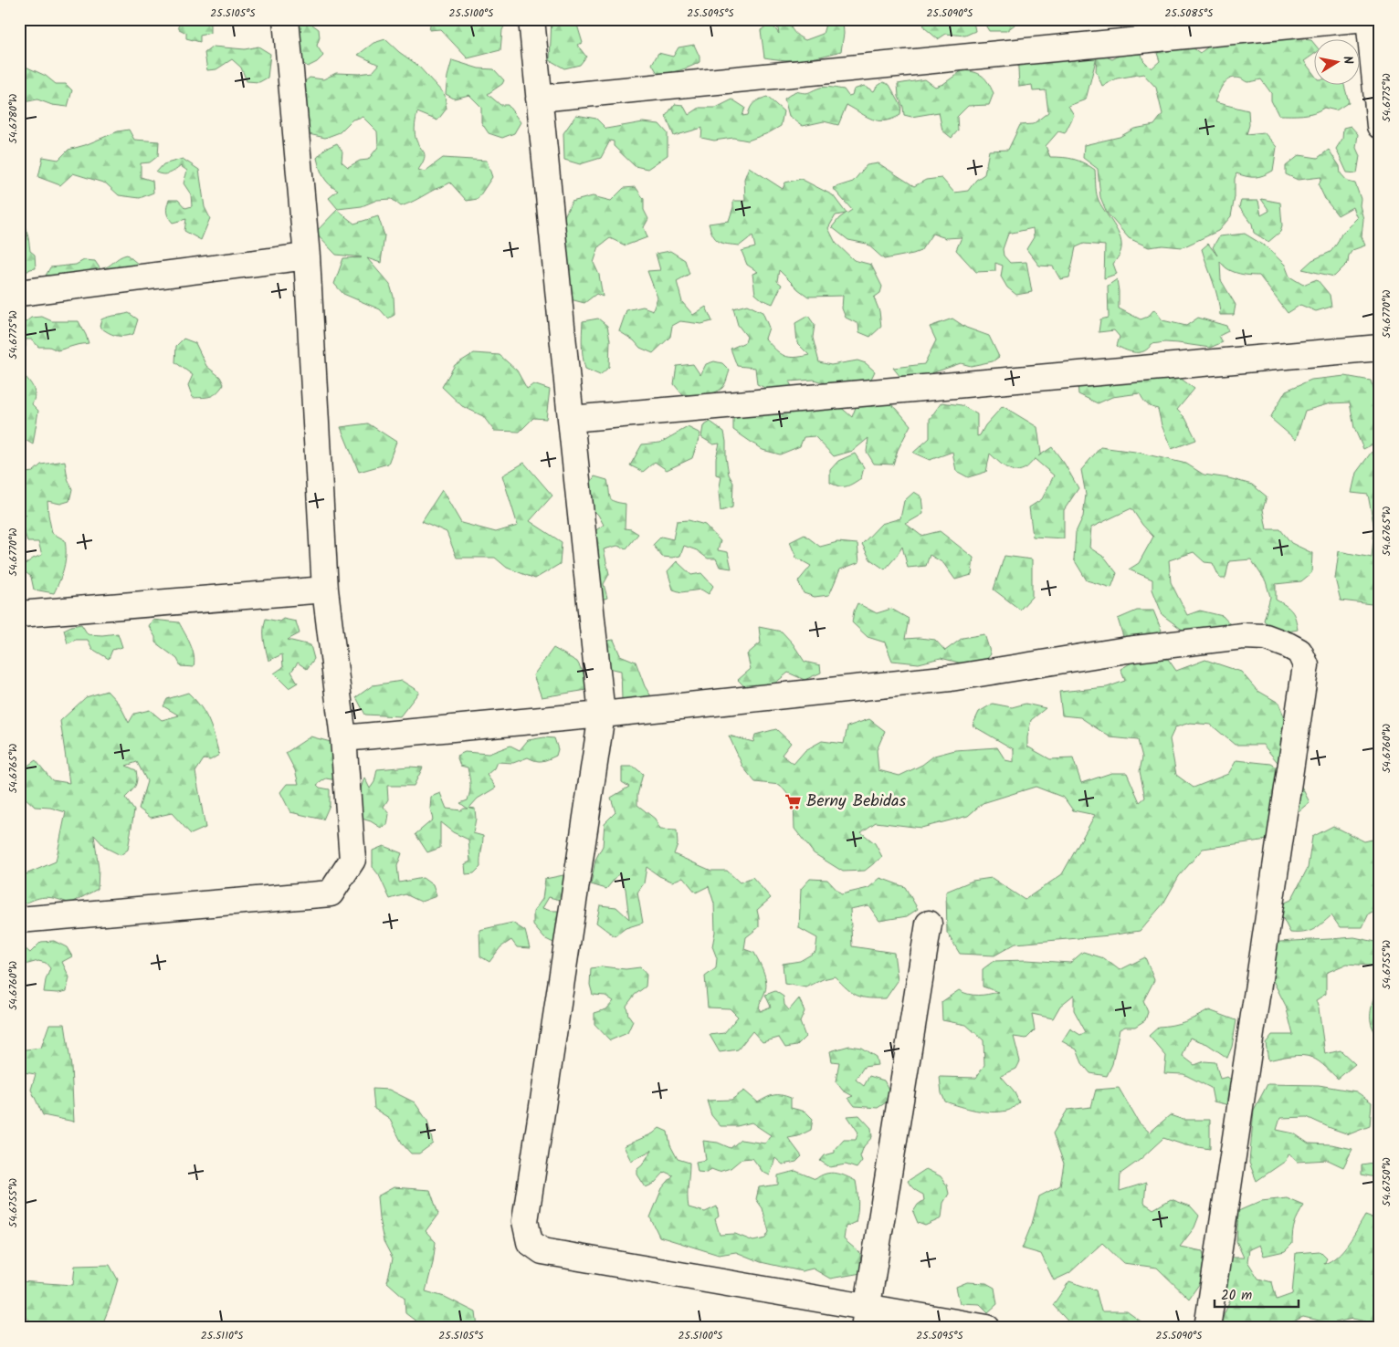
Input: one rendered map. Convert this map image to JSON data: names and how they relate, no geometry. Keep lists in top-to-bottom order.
{
  "places": {
    "supermarket": ["Berny Bebidas"]
  },
  "scale_bar": "20 m",
  "north": "right",
  "coordinates": [
    "25.5105°S",
    "25.5100°S",
    "25.5095°S",
    "25.5090°S",
    "25.5085°S",
    "54.6775°W",
    "54.6780°W",
    "54.6770°W",
    "54.6765°W",
    "54.6760°W",
    "54.6755°W",
    "54.6750°W",
    "25.5110°S"
  ]
}
